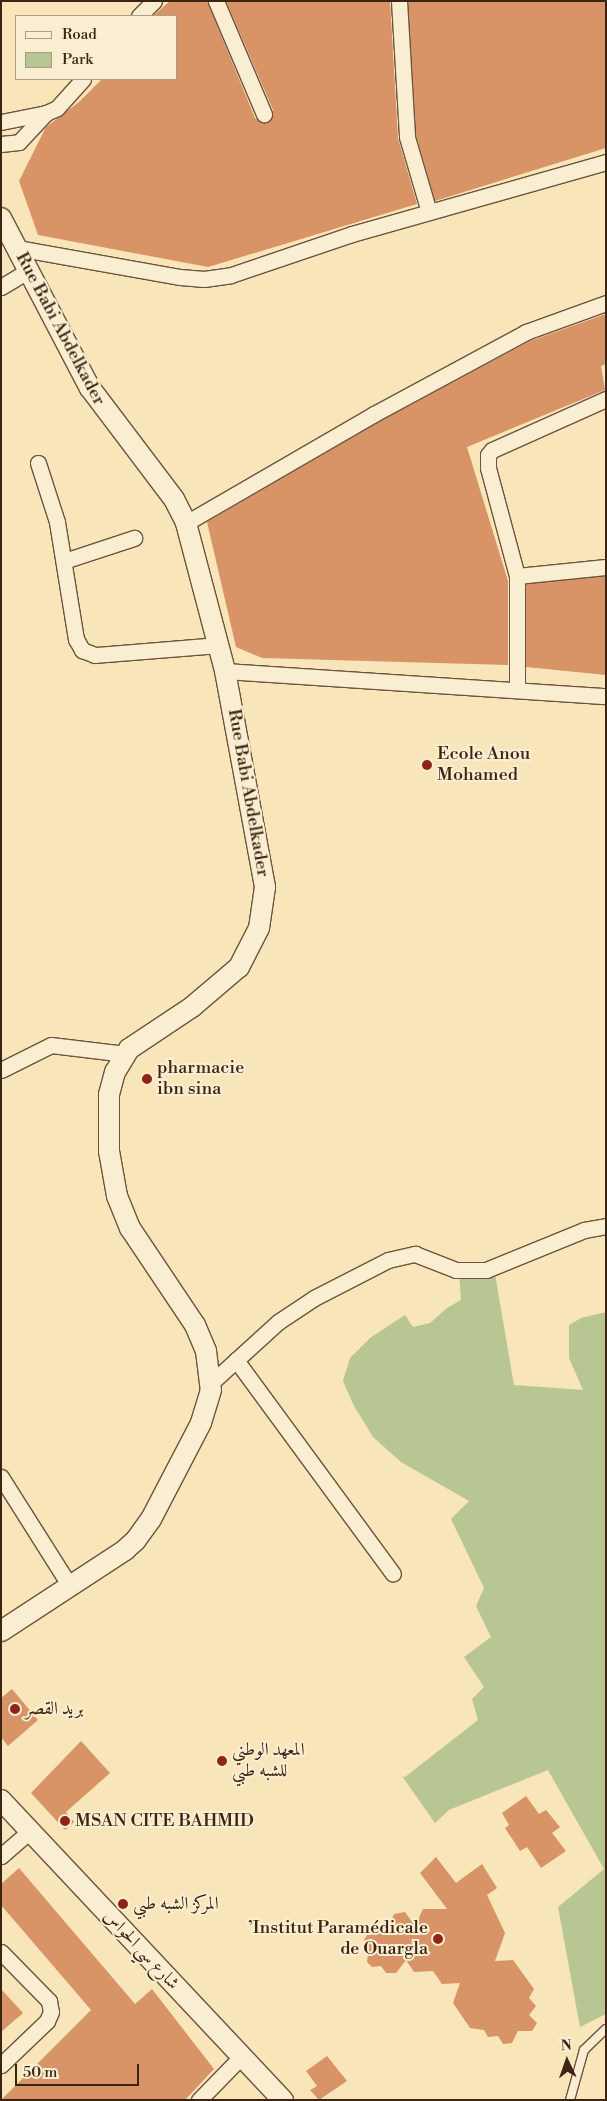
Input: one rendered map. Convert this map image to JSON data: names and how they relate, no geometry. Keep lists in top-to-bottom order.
{
  "streets": {
    "main road": ["Rue Babi Abdelkader", "شارع سي الحواس"]
  },
  "places": [
    "Ecole Anou Mohamed",
    "pharmacie ibn sina",
    "بريد القصر",
    "المعهد الوطني للشبه طبي",
    "MSAN CITE BAHMID",
    "المركز الشبه طبي",
    "’Institut Paramédicale de Ouargla"
  ],
  "legend": ["Road", "Park"],
  "scale_bar": "50 m",
  "north": "top"
}
